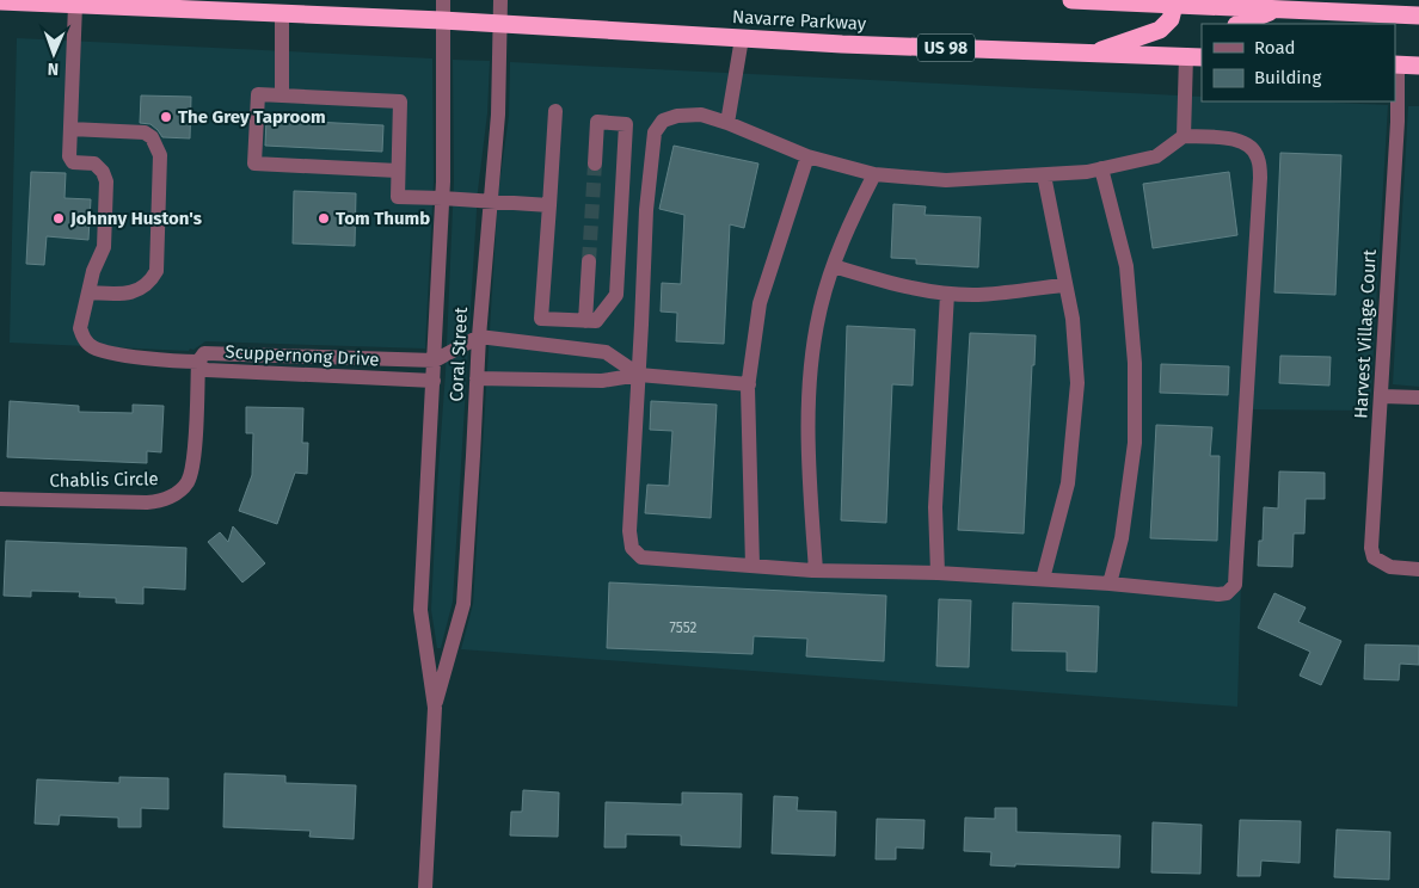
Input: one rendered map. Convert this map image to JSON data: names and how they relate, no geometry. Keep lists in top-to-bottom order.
{
  "streets": {
    "highway": ["Navarre Parkway", "US 98"],
    "street": [
      "Harvest Village Court",
      "Coral Street",
      "Scuppernong Drive",
      "Chablis Circle"
    ]
  },
  "crossings": [
    ["Navarre Parkway", "Coral Street"],
    ["Coral Street", "Scuppernong Drive"],
    ["Scuppernong Drive", "Chablis Circle"]
  ],
  "places": ["The Grey Taproom", "Johnny Huston's", "Tom Thumb"],
  "house_numbers": ["7552"],
  "legend": ["Road", "Building"],
  "north": "bottom"
}
